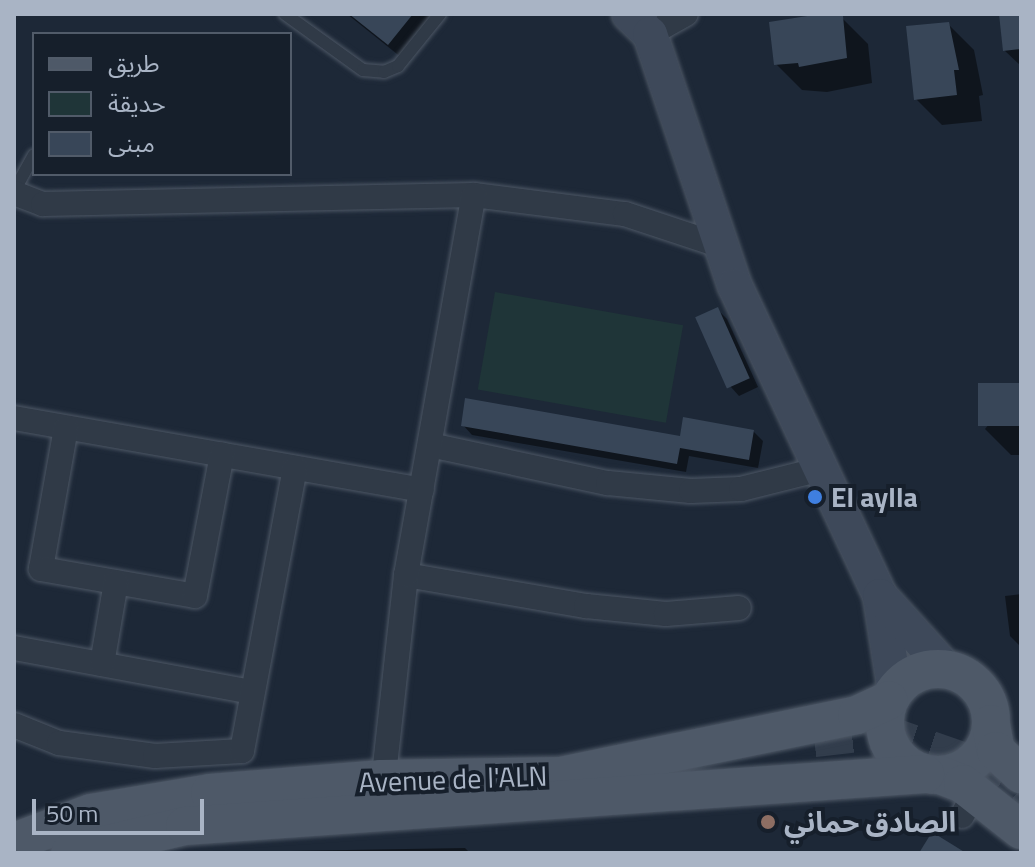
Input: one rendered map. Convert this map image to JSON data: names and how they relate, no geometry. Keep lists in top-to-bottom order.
{
  "streets": {
    "main road": ["Avenue de l'ALN"]
  },
  "places": ["El aylla", "الصادق حماني"],
  "legend": ["طريق", "حديقة", "مبنى"],
  "scale_bar": "50 m"
}
